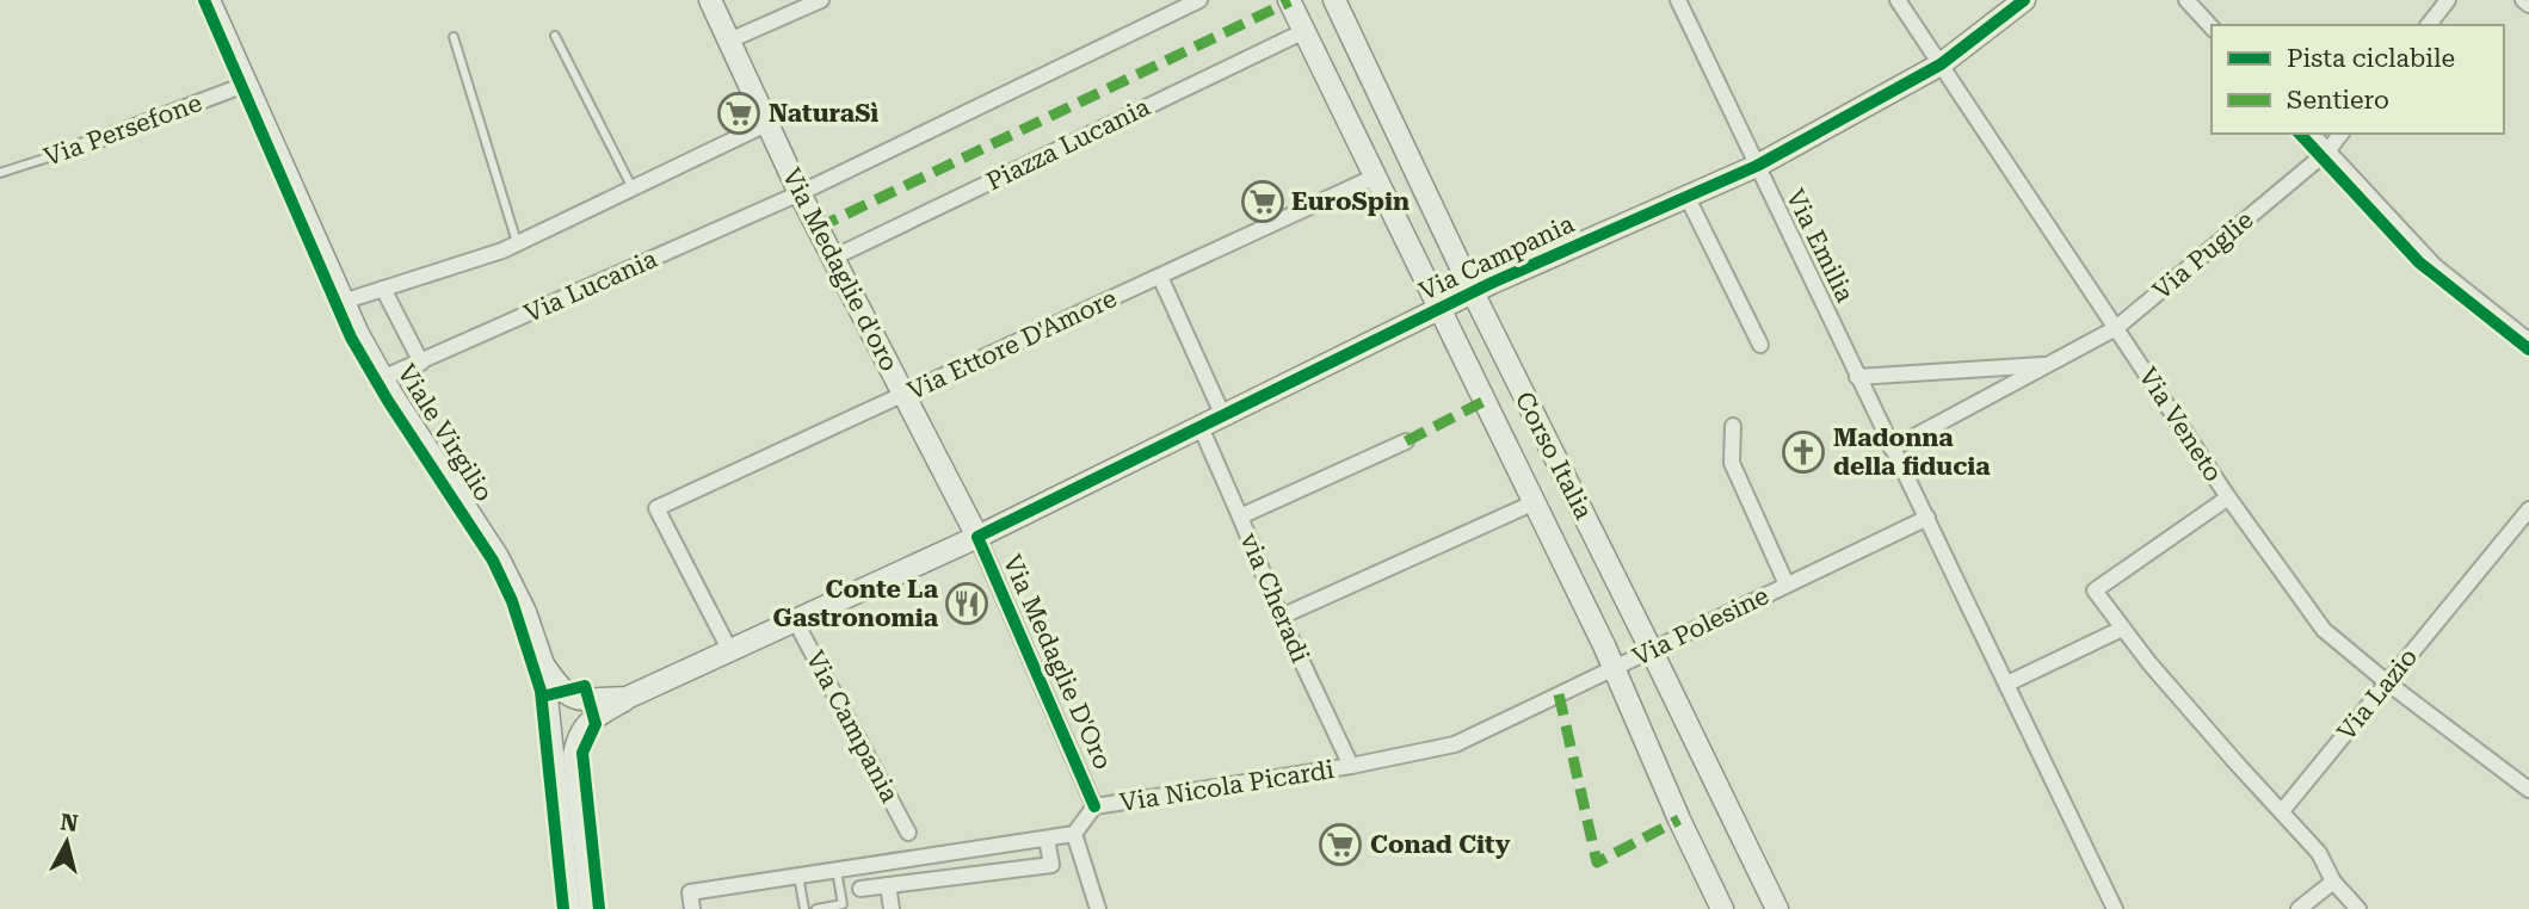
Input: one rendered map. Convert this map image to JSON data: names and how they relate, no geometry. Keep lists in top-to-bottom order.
{
  "streets": {
    "street": [
      "Via Persefone",
      "Piazza Lucania",
      "Via Emilia",
      "Via Puglie",
      "Via Campania",
      "Via Medaglie d'oro",
      "Via Lucania",
      "Via Ettore D'Amore",
      "Via Veneto",
      "Viale Virgilio",
      "Corso Italia",
      "via Cheradi",
      "Via Polesine",
      "Via Medaglie D'Oro",
      "Via Lazio",
      "Via Nicola Picardi"
    ]
  },
  "crossings": [
    ["Via Persefone", "Viale Virgilio"],
    ["Piazza Lucania", "Via Medaglie d'oro"],
    ["Piazza Lucania", "Corso Italia"],
    ["Via Emilia", "Via Puglie"],
    ["Via Emilia", "Via Campania"],
    ["Via Emilia", "Via Polesine"],
    ["Via Puglie", "Via Veneto"],
    ["Via Campania", "Via Medaglie d'oro"],
    ["Via Campania", "Via Ettore D'Amore"],
    ["Via Campania", "Via Veneto"],
    ["Via Campania", "Viale Virgilio"],
    ["Via Campania", "Corso Italia"],
    ["Via Campania", "via Cheradi"],
    ["Via Campania", "Via Medaglie D'Oro"],
    ["Via Medaglie d'oro", "Via Lucania"],
    ["Via Medaglie d'oro", "Via Ettore D'Amore"],
    ["Via Medaglie d'oro", "Via Medaglie D'Oro"],
    ["Via Lucania", "Viale Virgilio"],
    ["Via Ettore D'Amore", "Corso Italia"],
    ["Via Veneto", "Via Lazio"],
    ["Corso Italia", "Via Polesine"],
    ["Corso Italia", "Via Nicola Picardi"],
    ["via Cheradi", "Via Nicola Picardi"],
    ["Via Polesine", "Via Nicola Picardi"],
    ["Via Medaglie D'Oro", "Via Nicola Picardi"]
  ],
  "places": {
    "supermarket": ["NaturaSì", "EuroSpin", "Conad City"],
    "church": ["Madonna della fiducia"],
    "restaurant": ["Conte La Gastronomia"]
  },
  "legend": ["Pista ciclabile", "Sentiero"],
  "north": "top"
}
